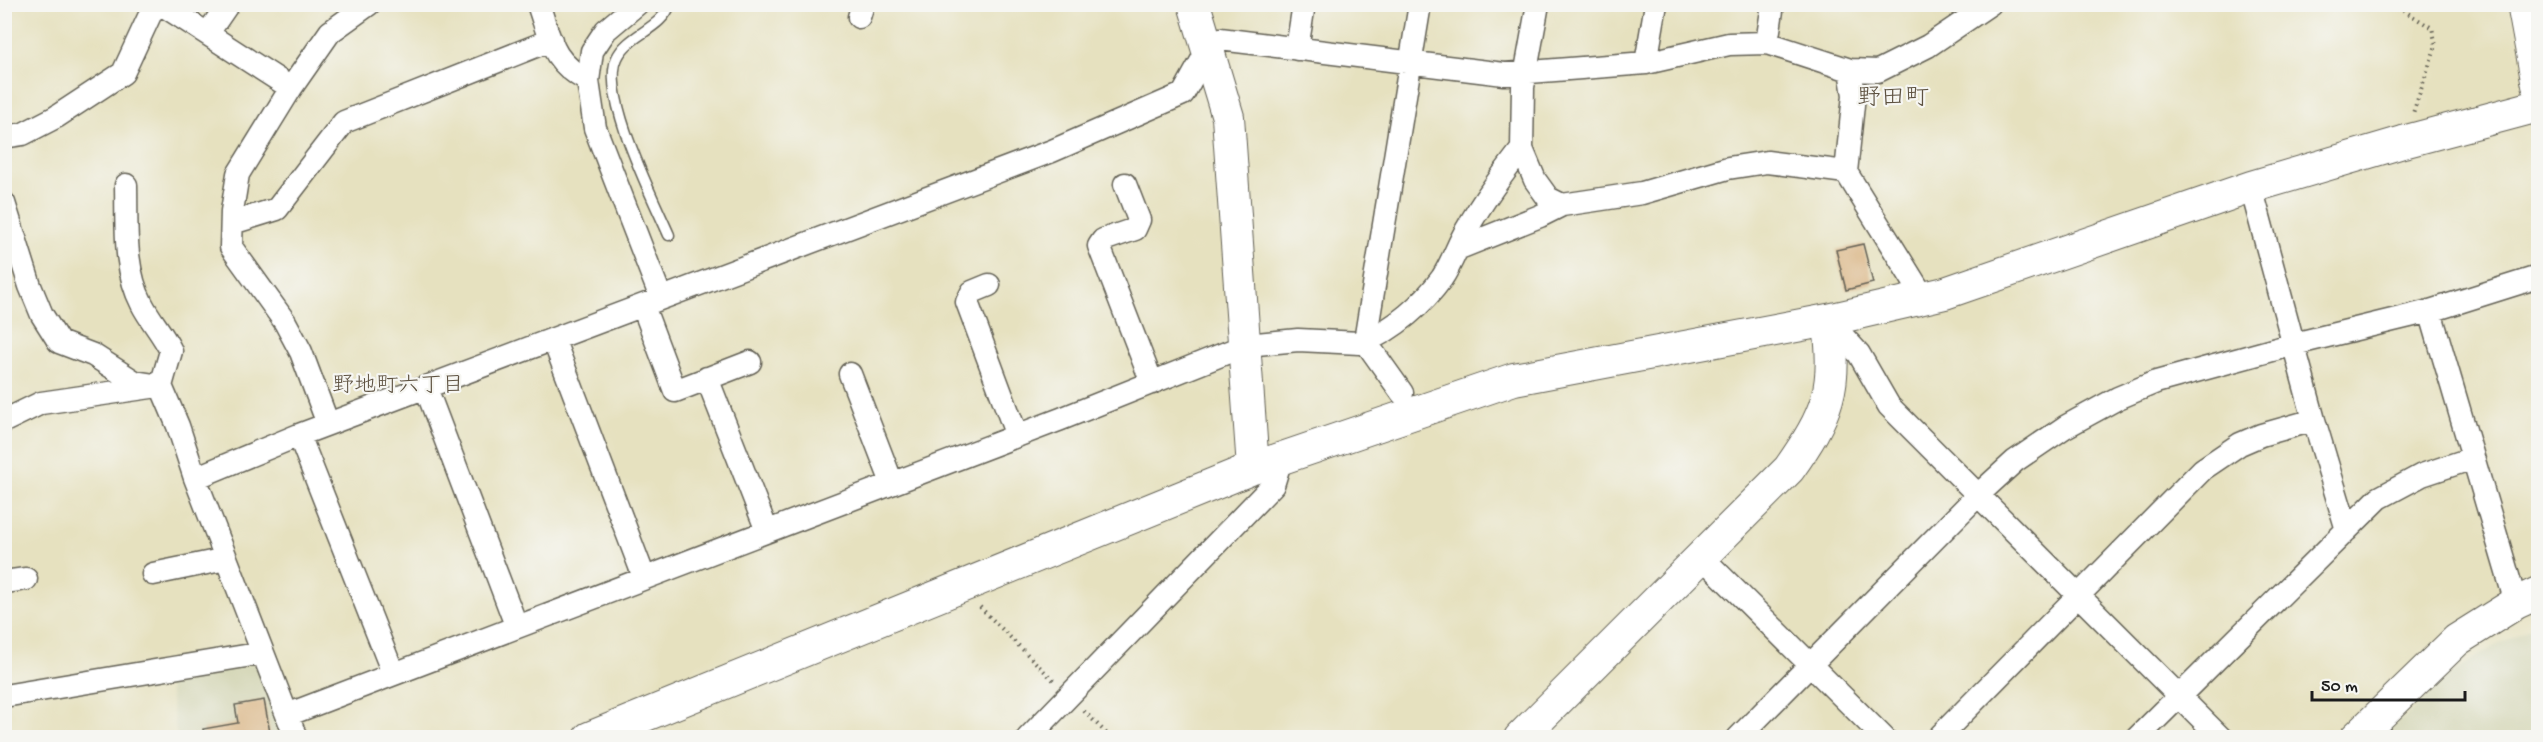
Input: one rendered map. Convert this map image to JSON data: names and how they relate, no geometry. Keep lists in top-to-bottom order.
{
  "districts": ["野田町", "野地町六丁目"],
  "scale_bar": "50 m"
}
